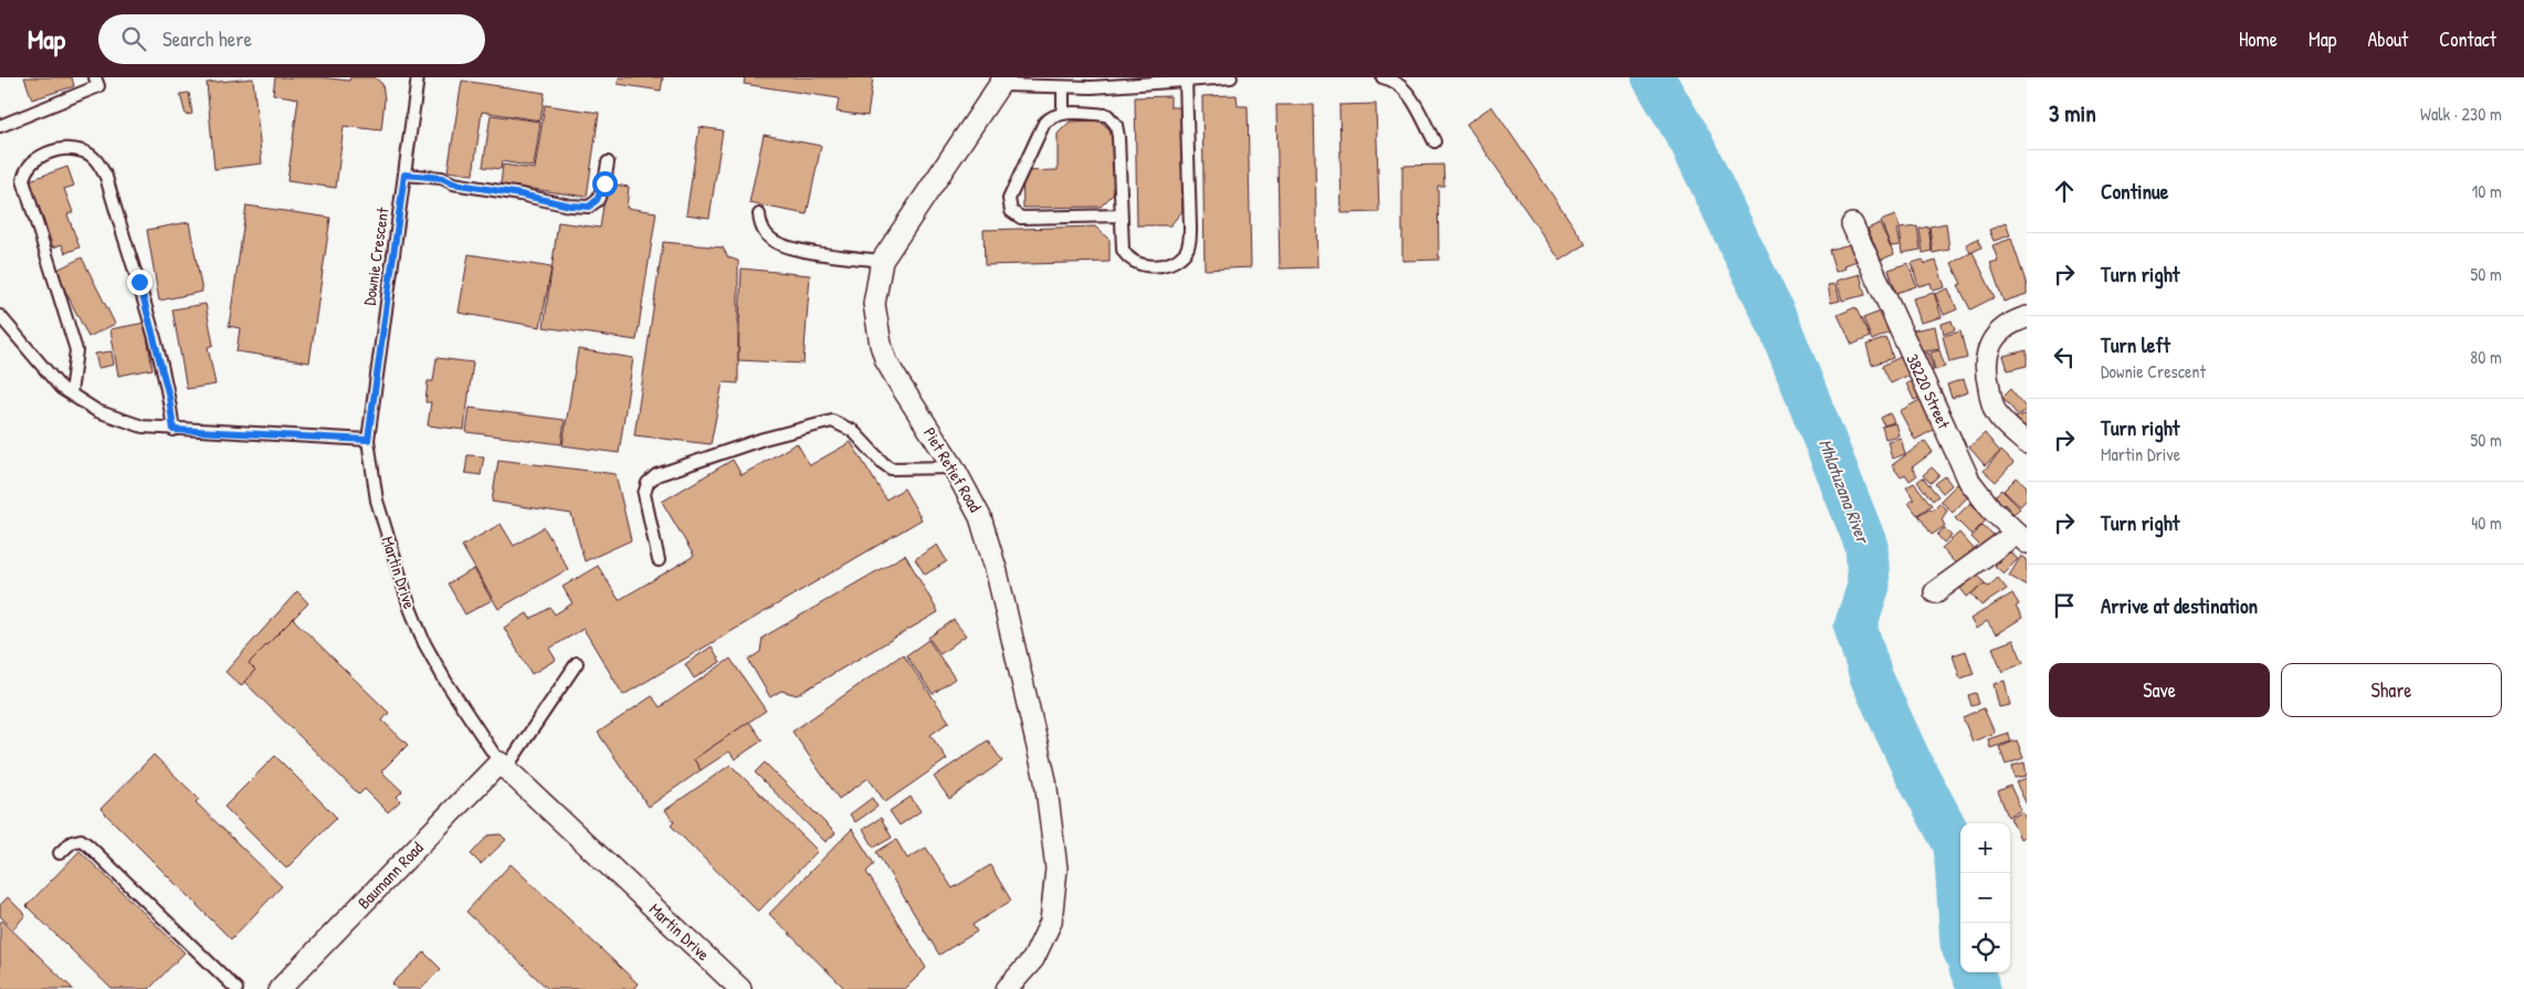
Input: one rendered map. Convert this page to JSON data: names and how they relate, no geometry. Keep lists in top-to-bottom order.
{
  "streets": {
    "street": [
      "38220 Street",
      "Piet Retief Road",
      "Martin Drive",
      "Baumann Road"
    ],
    "lane": ["Downie Crescent"]
  },
  "crossings": [
    ["Downie Crescent", "Martin Drive"],
    ["Martin Drive", "Baumann Road"]
  ],
  "water": ["Mhlatuzana River"],
  "page": {
    "header": "Map",
    "search": "Search here",
    "nav": [
      "Home",
      "Map",
      "About",
      "Contact"
    ],
    "heading": ["3 min", "Walk · 230 m"],
    "list": [
      ["Continue", "10 m"],
      ["Turn right", "50 m"],
      ["Turn left", "Downie Crescent", "80 m"],
      ["Turn right", "Martin Drive", "50 m"],
      ["Turn right", "40 m"],
      "Arrive at destination"
    ],
    "buttons": ["Save", "Share"],
    "map_buttons": ["+", "−"]
  }
}
